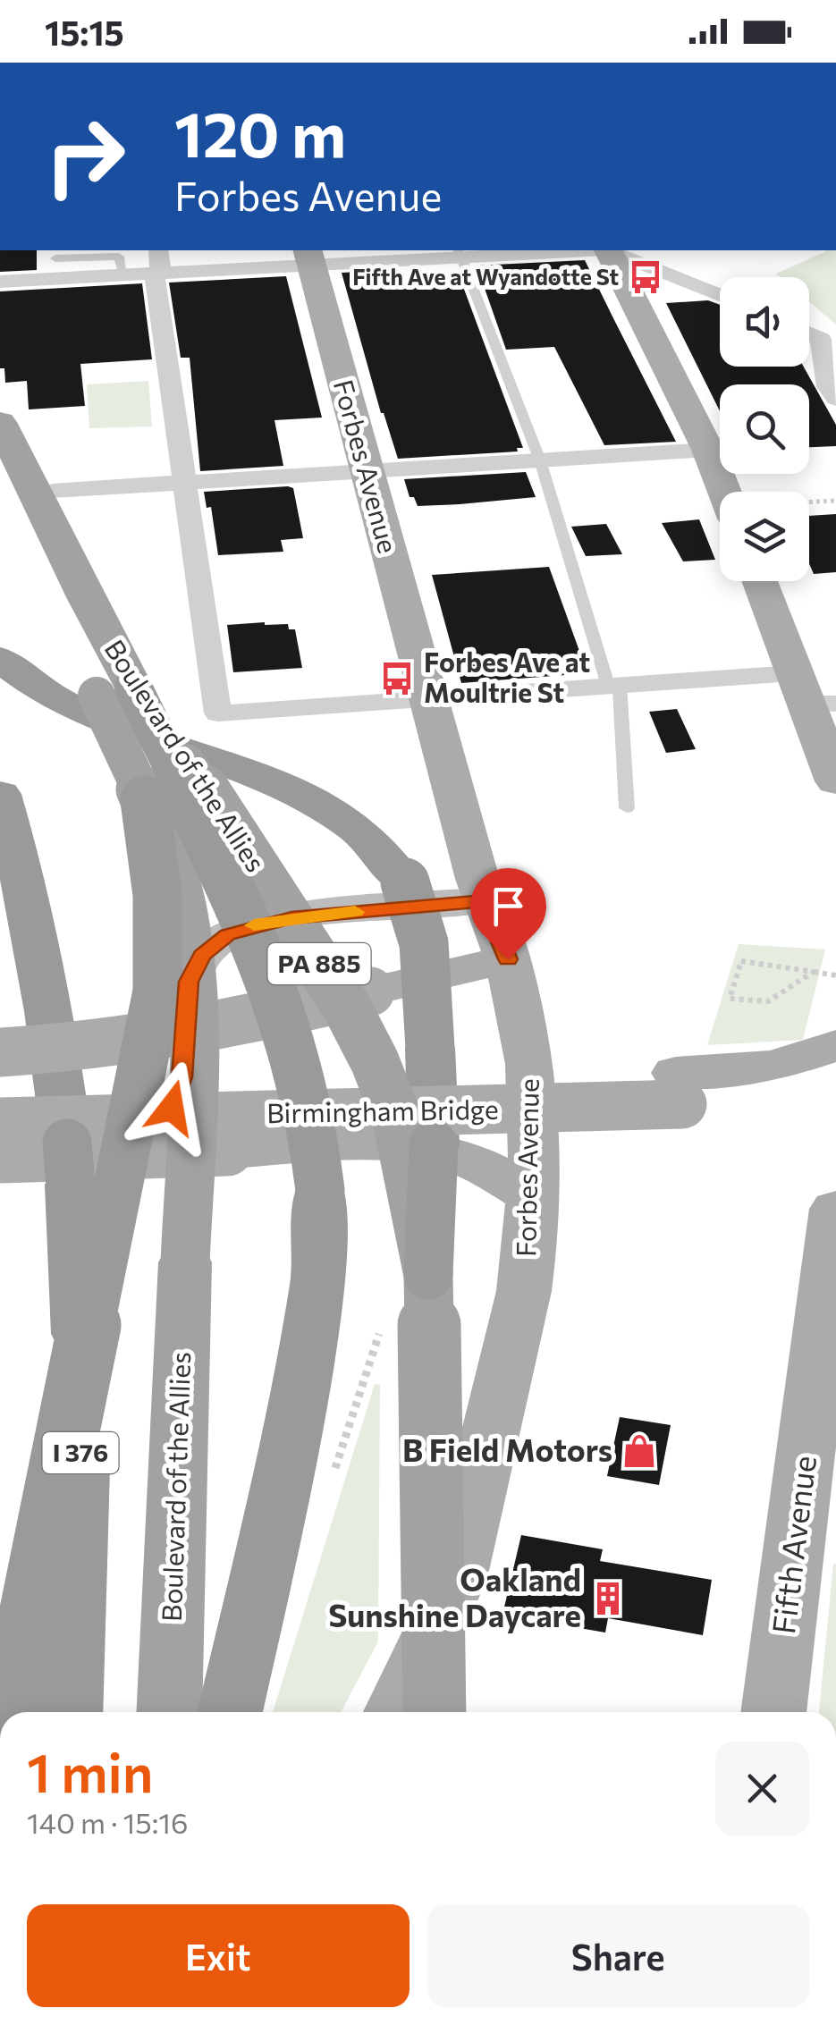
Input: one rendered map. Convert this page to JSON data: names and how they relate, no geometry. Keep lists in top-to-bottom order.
{
  "streets": {
    "highway": ["Boulevard of the Allies", "PA 885", "I 376"],
    "main road": ["Forbes Avenue", "Birmingham Bridge", "Fifth Avenue"]
  },
  "places": {
    "bus stop": ["Fifth Ave at Wyandotte St", "Forbes Ave at Moultrie St"],
    "shop": ["B Field Motors"],
    "building": ["Oakland Sunshine Daycare"]
  },
  "page": {
    "status": "15:15",
    "turn": ["120 m", "Forbes Avenue"],
    "heading": ["1 min", "140 m · 15:16"],
    "buttons": ["Exit", "Share"]
  }
}
